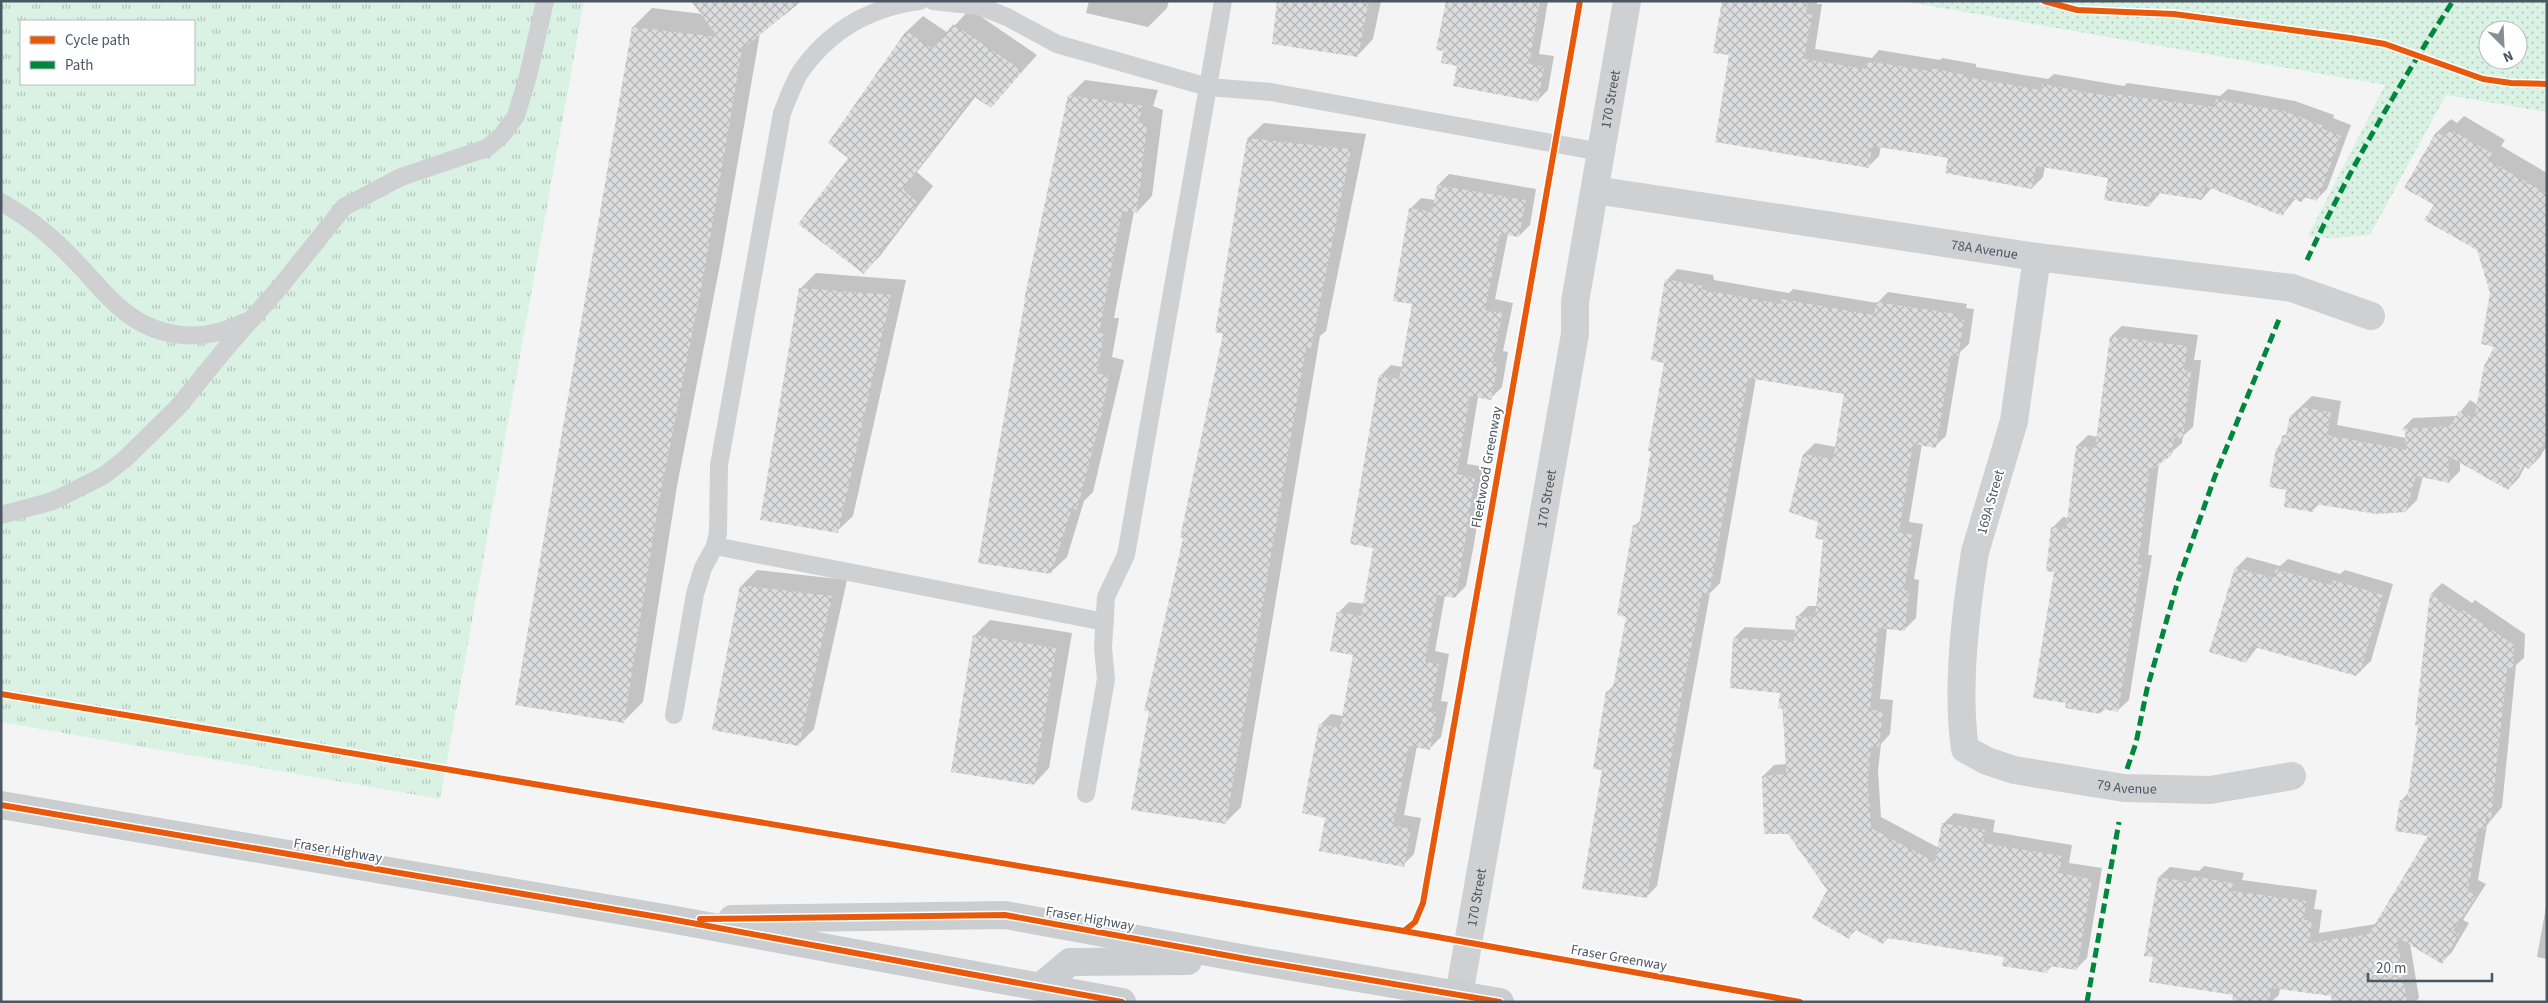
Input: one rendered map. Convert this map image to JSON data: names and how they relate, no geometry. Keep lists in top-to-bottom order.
{
  "streets": {
    "main road": ["Fraser Highway"],
    "street": [
      "170 Street",
      "78A Avenue",
      "169A Street",
      "79 Avenue"
    ],
    "cycle path": ["Fleetwood Greenway", "Fraser Greenway"]
  },
  "crossings": [
    ["170 Street", "78A Avenue"],
    ["170 Street", "Fraser Highway"],
    ["78A Avenue", "169A Street"],
    ["169A Street", "79 Avenue"]
  ],
  "legend": ["Cycle path", "Path"],
  "scale_bar": "20 m",
  "north": "bottom right"
}
